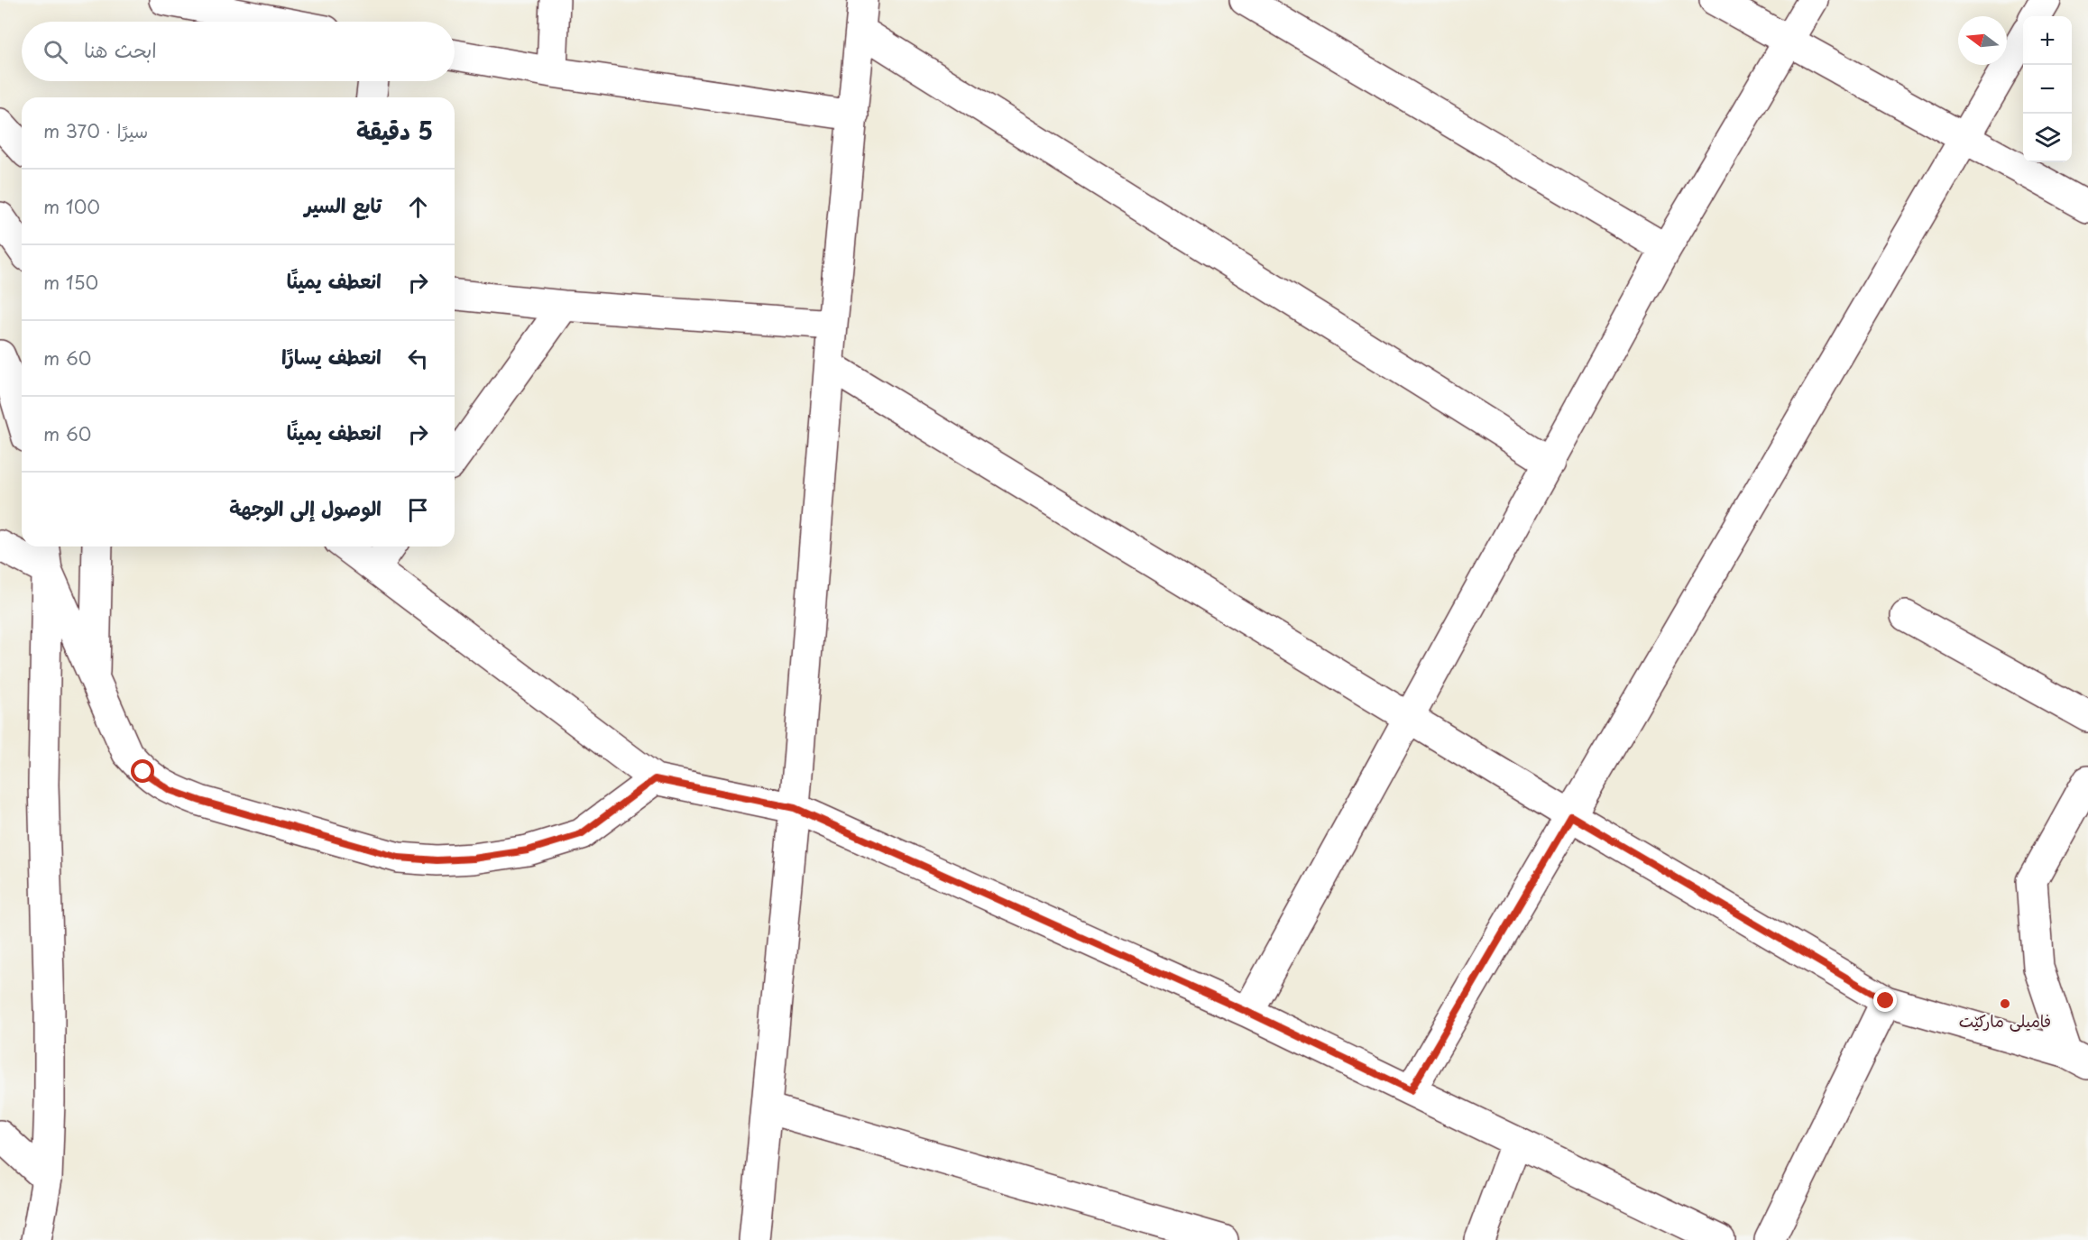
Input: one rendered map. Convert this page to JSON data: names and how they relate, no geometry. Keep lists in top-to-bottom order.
{
  "places": ["فامیلی مارکێت"],
  "north": "left",
  "page": {
    "map_buttons": ["+", "−"],
    "search": "ابحث هنا",
    "heading": ["5 دقيقة", "سيرًا · 370 m"],
    "list": [
      ["تابع السير", "100 m"],
      ["انعطف يمينًا", "150 m"],
      ["انعطف يسارًا", "60 m"],
      ["انعطف يمينًا", "60 m"],
      "الوصول إلى الوجهة"
    ]
  }
}
